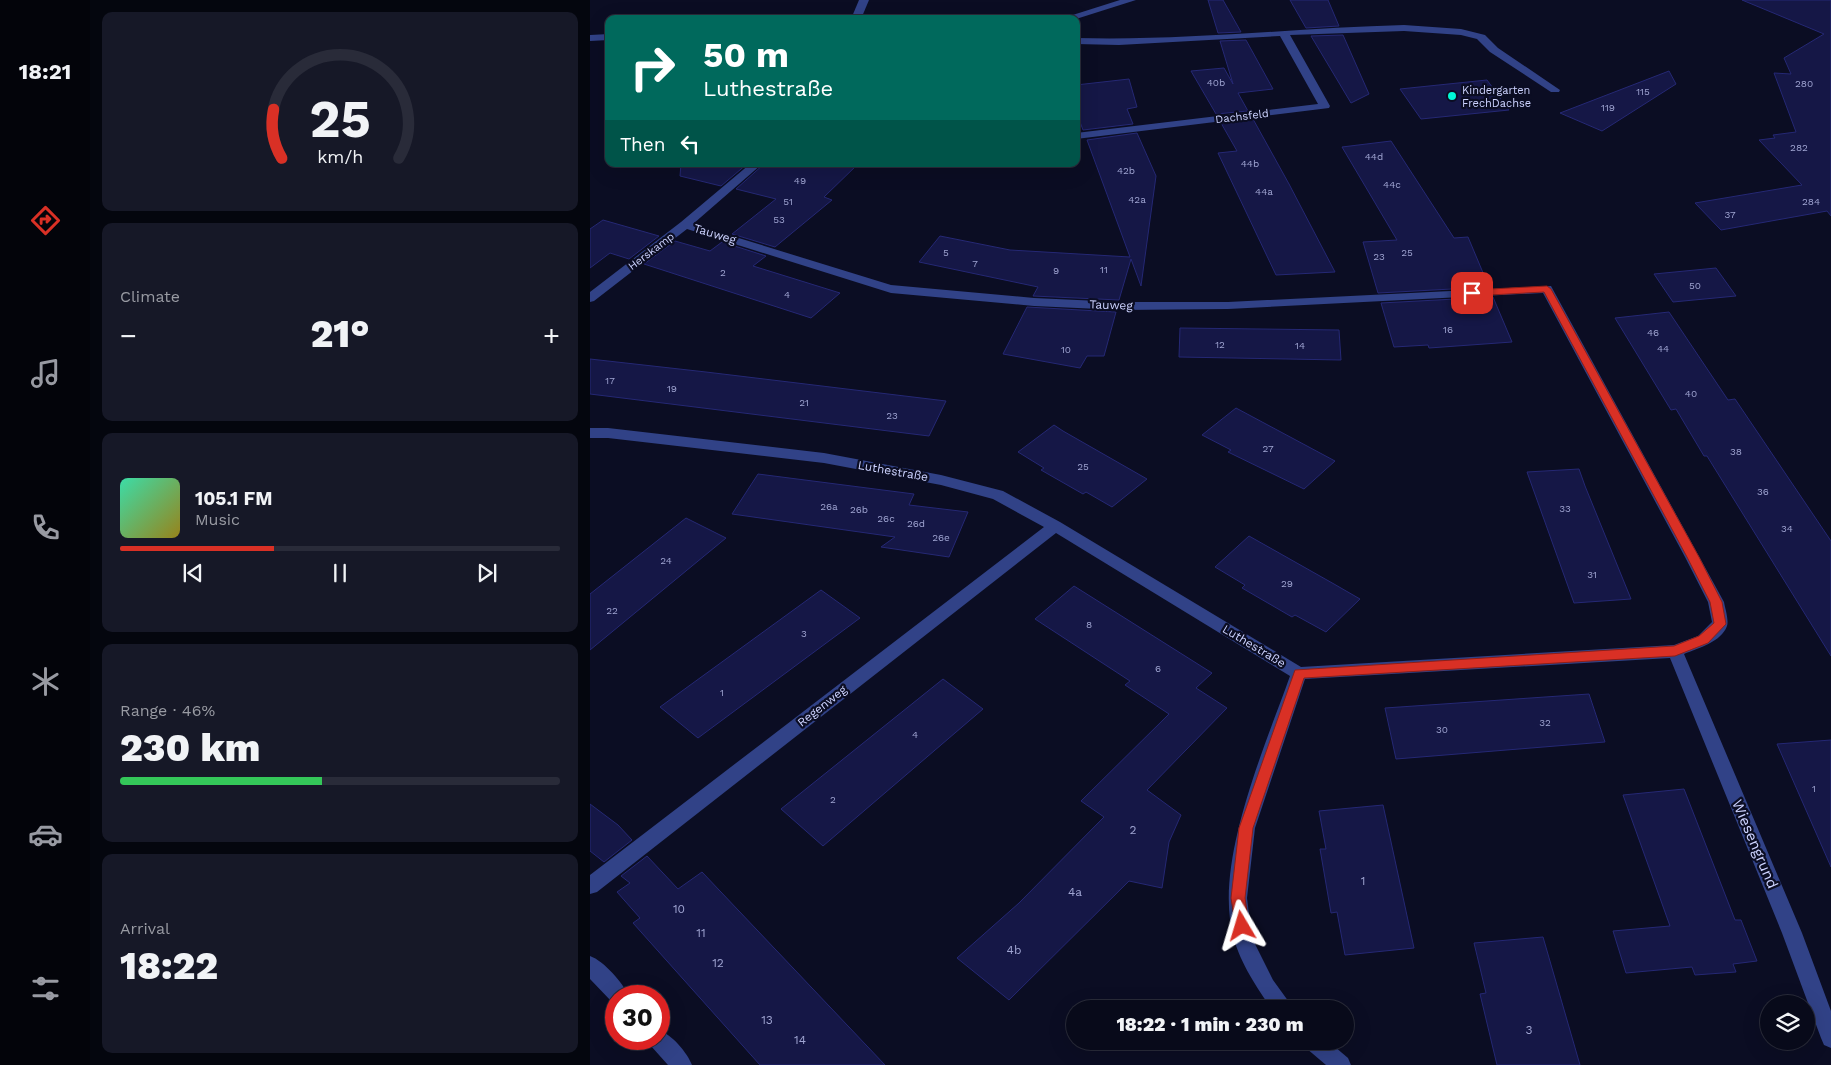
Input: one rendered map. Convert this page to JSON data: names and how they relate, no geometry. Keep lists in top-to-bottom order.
{
  "streets": {
    "street": [
      "Dachsfeld",
      "Tauweg",
      "Herskamp",
      "Luthestraße",
      "Regenweg",
      "Wiesengrund"
    ]
  },
  "crossings": [
    ["Tauweg", "Herskamp"],
    ["Tauweg", "Luthestraße"],
    ["Luthestraße", "Regenweg"],
    ["Luthestraße", "Wiesengrund"]
  ],
  "places": ["Kindergarten FrechDachse"],
  "house_numbers": [
    "40b",
    "280",
    "115",
    "119",
    "282",
    "44d",
    "44b",
    "42b",
    "49",
    "44c",
    "44a",
    "42a",
    "51",
    "284",
    "37",
    "53",
    "5",
    "25",
    "23",
    "7",
    "11",
    "9",
    "2",
    "50",
    "4",
    "16",
    "46",
    "12",
    "14",
    "44",
    "10",
    "17",
    "19",
    "40",
    "21",
    "23",
    "27",
    "38",
    "25",
    "36",
    "26a",
    "33",
    "26b",
    "26c",
    "26d",
    "34",
    "26e",
    "24",
    "31",
    "29",
    "22",
    "8",
    "3",
    "6",
    "1",
    "32",
    "30",
    "4",
    "1",
    "2",
    "2",
    "1",
    "4a",
    "10",
    "11",
    "4b",
    "12",
    "13",
    "3",
    "14"
  ],
  "page": {
    "tabs": "18:21",
    "turn": ["50 m", "Luthestraße"],
    "then": "Then",
    "tile": [
      "Climate",
      ["Range · 46%", "230 km"],
      ["Arrival", "18:22"]
    ],
    "heat": ["−", "21°", "+"],
    "song": ["105.1 FM", "Music"],
    "limit": "30",
    "trip": "18:22 · 1 min · 230 m",
    "gauge": ["25", "km/h"]
  }
}
